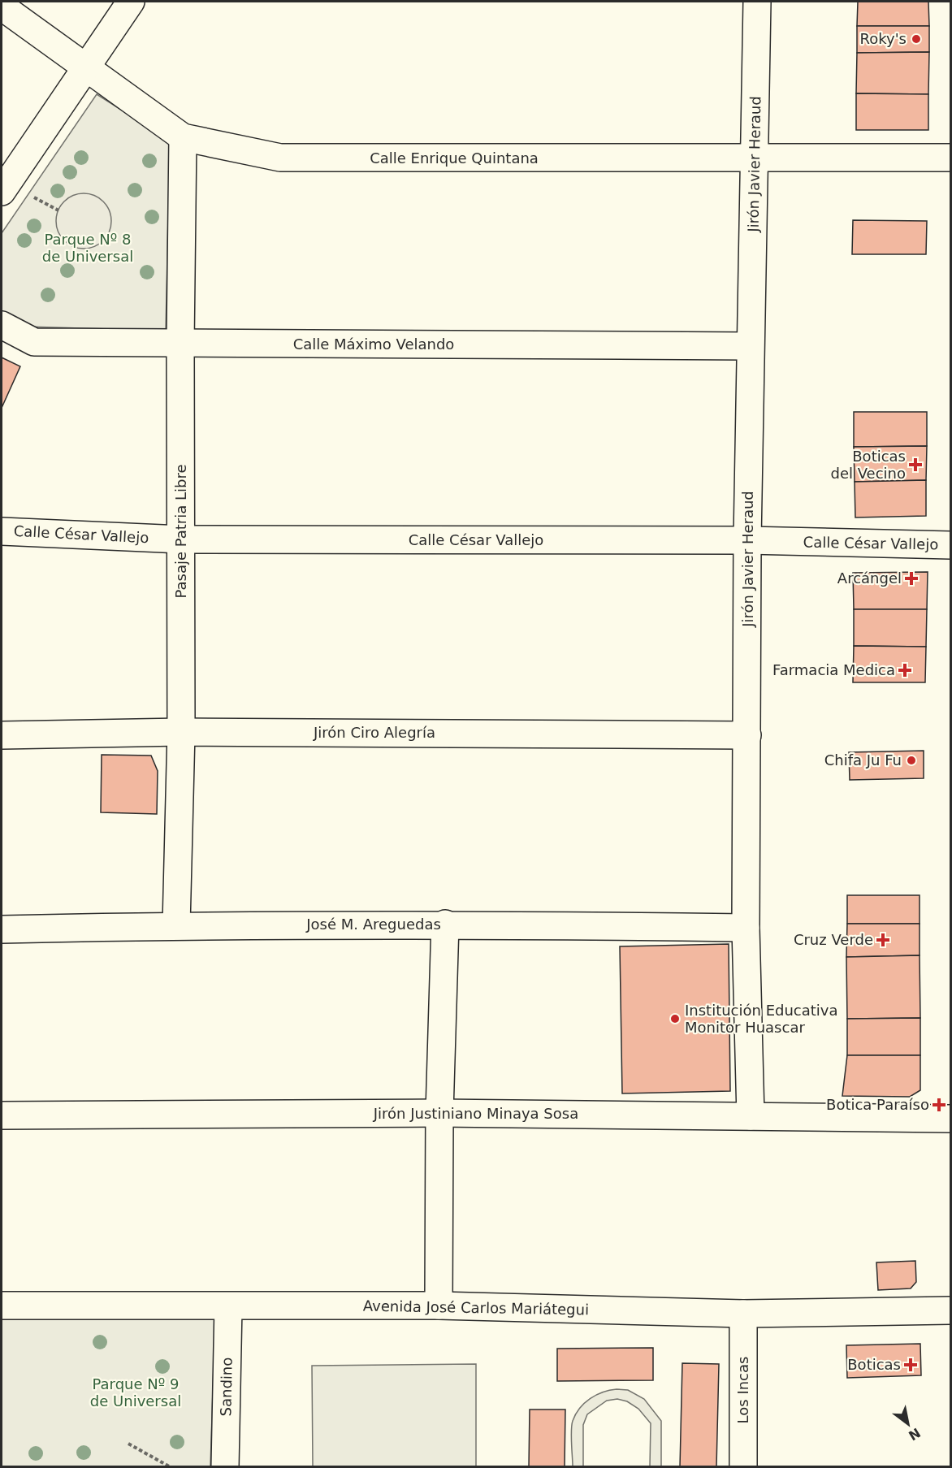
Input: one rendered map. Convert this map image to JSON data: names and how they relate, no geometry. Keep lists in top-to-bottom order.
{
  "streets": {
    "street": [
      "Calle Enrique Quintana",
      "Jirón Javier Heraud",
      "Calle Máximo Velando",
      "Pasaje Patria Libre",
      "Calle César Vallejo",
      "Jirón Ciro Alegría",
      "José M. Areguedas",
      "Jirón Justiniano Minaya Sosa",
      "Avenida José Carlos Mariátegui",
      "Sandino",
      "Los Incas"
    ]
  },
  "crossings": [
    ["Calle Enrique Quintana", "Jirón Javier Heraud"],
    ["Calle Enrique Quintana", "Pasaje Patria Libre"],
    ["Jirón Javier Heraud", "Calle Máximo Velando"],
    ["Jirón Javier Heraud", "Calle César Vallejo"],
    ["Jirón Javier Heraud", "Jirón Ciro Alegría"],
    ["Jirón Javier Heraud", "José M. Areguedas"],
    ["Jirón Javier Heraud", "Jirón Justiniano Minaya Sosa"],
    ["Calle Máximo Velando", "Pasaje Patria Libre"],
    ["Pasaje Patria Libre", "Calle César Vallejo"],
    ["Pasaje Patria Libre", "Jirón Ciro Alegría"],
    ["Pasaje Patria Libre", "José M. Areguedas"],
    ["Avenida José Carlos Mariátegui", "Sandino"],
    ["Avenida José Carlos Mariátegui", "Los Incas"]
  ],
  "parks": ["Parque Nº 8 de Universal", "Parque Nº 9 de Universal"],
  "places": {
    "other": ["Roky's", "Chifa Ju Fu", "Institución Educativa Monitor Huascar"],
    "health": [
      "Boticas del Vecino",
      "Arcángel",
      "Farmacia Medica",
      "Cruz Verde",
      "Botica Paraíso",
      "Boticas"
    ]
  },
  "north": "bottom right"
}
